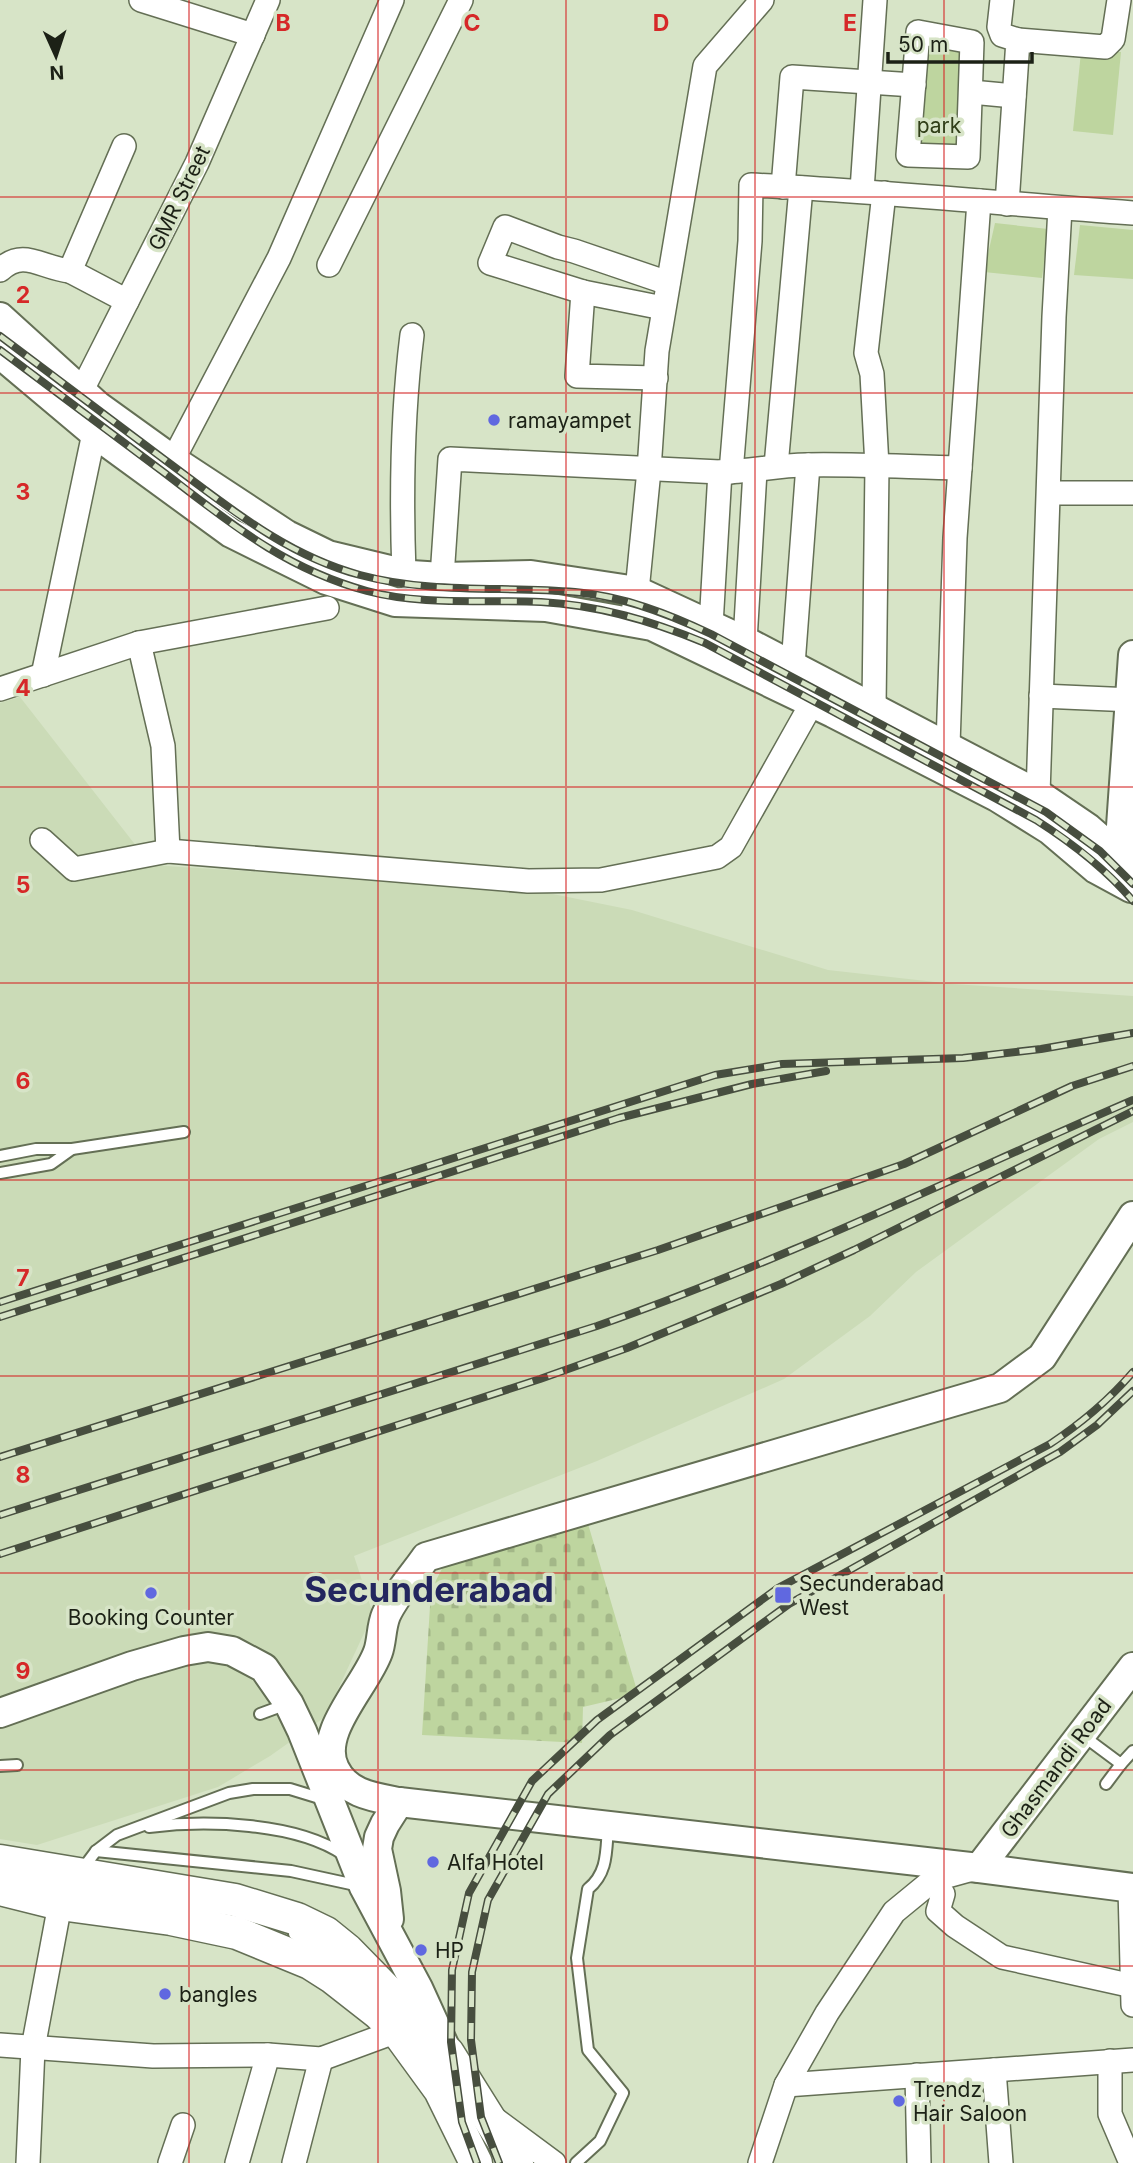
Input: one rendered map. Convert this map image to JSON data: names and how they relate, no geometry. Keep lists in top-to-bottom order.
{
  "streets": {
    "street": ["GMR Street", "Ghasmandi Road"]
  },
  "districts": ["Secunderabad"],
  "parks": ["park"],
  "places": {
    "other": [
      "ramayampet",
      "Booking Counter",
      "Alfa Hotel",
      "HP",
      "bangles",
      "Trendz Hair Saloon"
    ],
    "transit": ["Secunderabad West"]
  },
  "scale_bar": "50 m",
  "north": "bottom",
  "grid": {
    "columns": [
      "B",
      "C",
      "D",
      "E"
    ],
    "rows": [
      "2",
      "3",
      "4",
      "5",
      "6",
      "7",
      "8",
      "9"
    ]
  }
}
